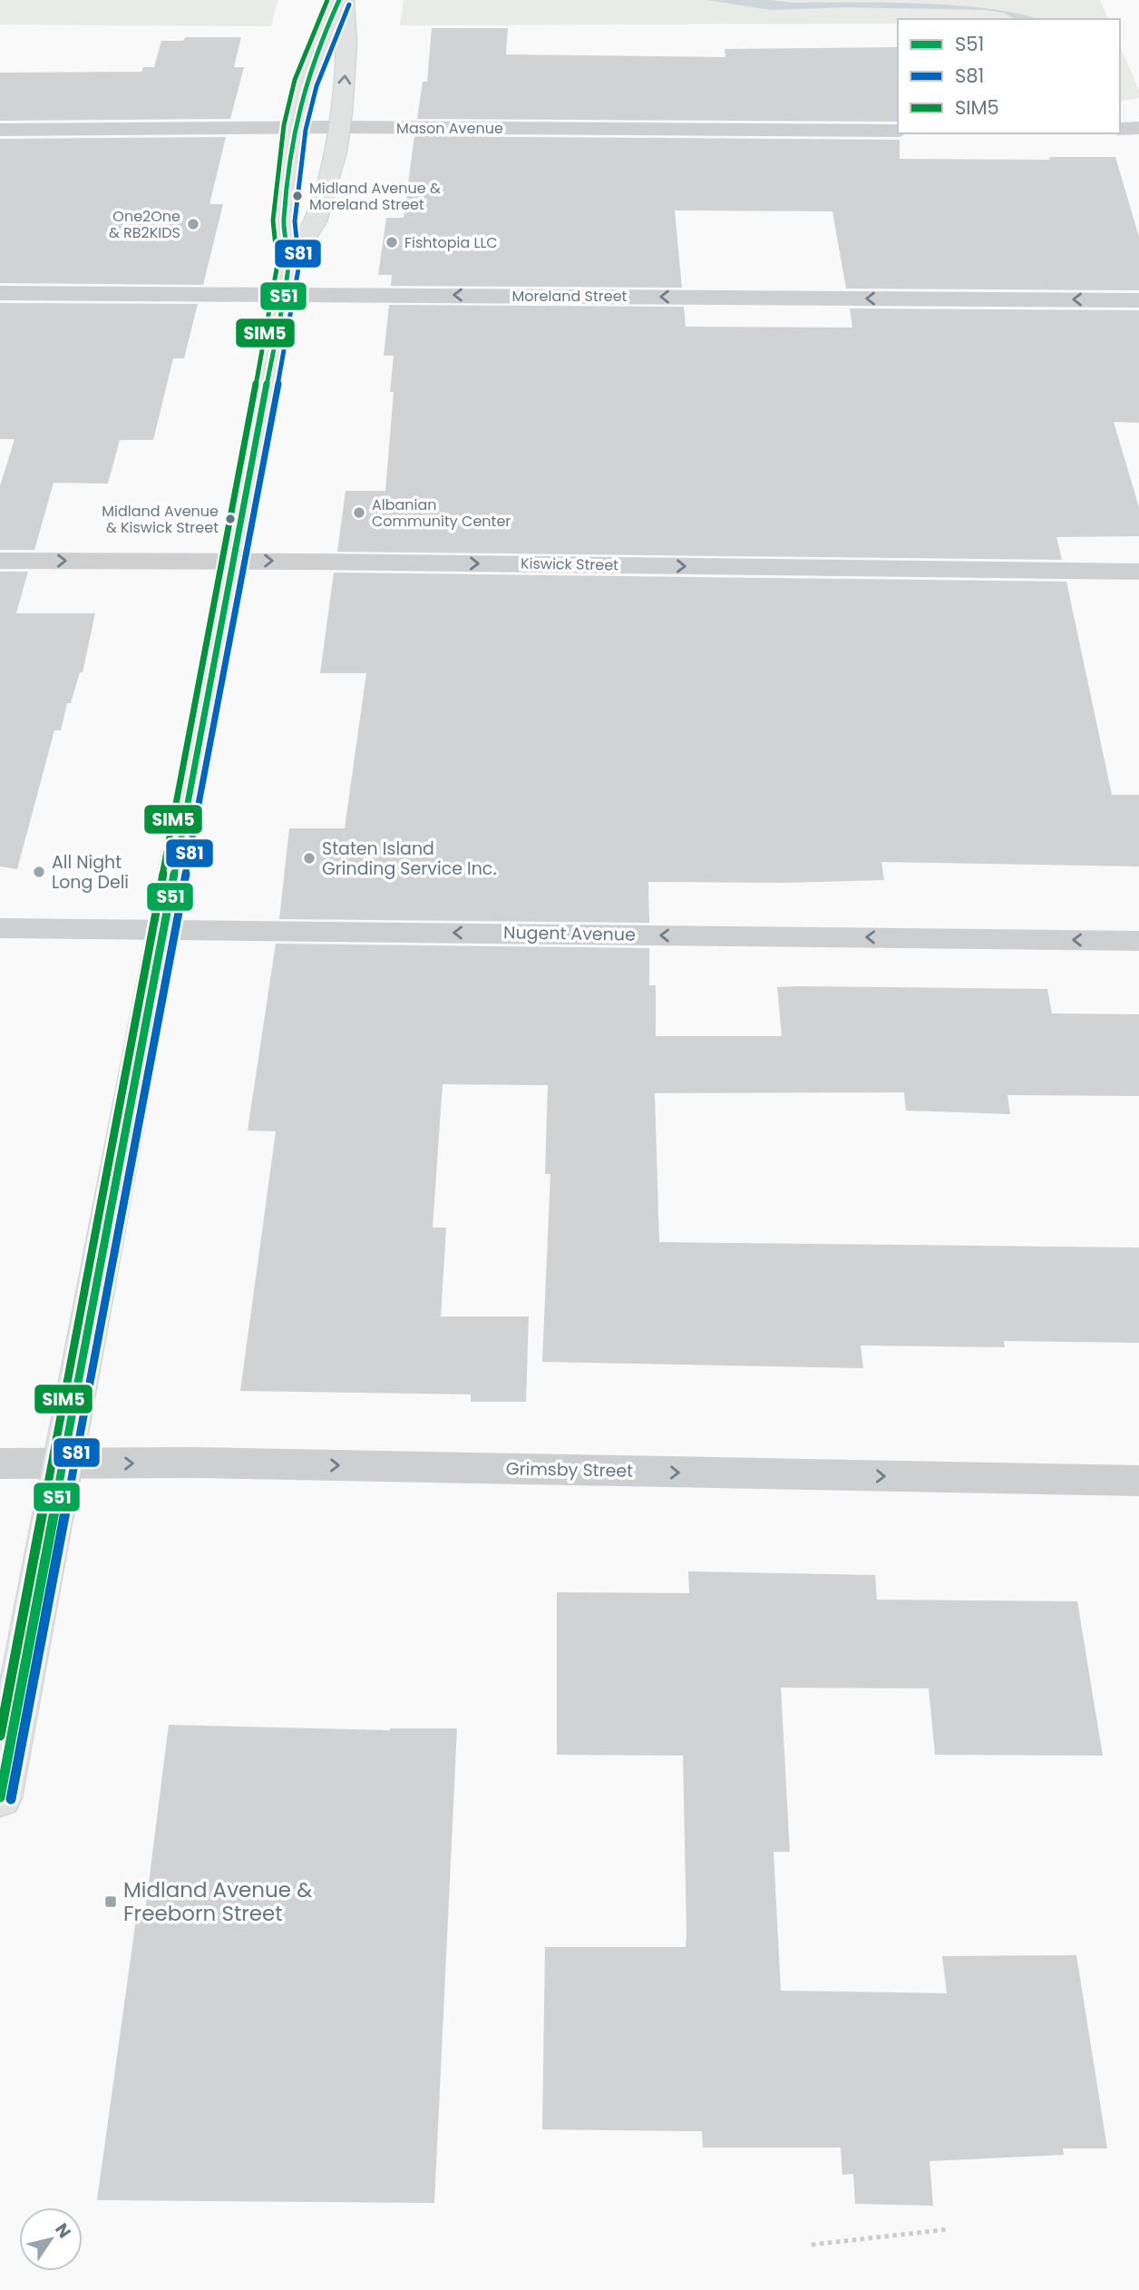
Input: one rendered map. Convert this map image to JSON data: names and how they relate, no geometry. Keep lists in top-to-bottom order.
{
  "streets": {
    "street": [
      "Mason Avenue",
      "Moreland Street",
      "Kiswick Street",
      "Nugent Avenue",
      "Grimsby Street"
    ]
  },
  "one_way": [
    "Moreland Street",
    "Kiswick Street",
    "Nugent Avenue",
    "Grimsby Street"
  ],
  "places": {
    "other": [
      "Midland Avenue & Moreland Street",
      "One2One & RB2KIDS",
      "Fishtopia LLC",
      "Albanian Community Center",
      "Midland Avenue & Kiswick Street",
      "Staten Island Grinding Service Inc.",
      "All Night Long Deli"
    ],
    "transit": ["Midland Avenue & Freeborn Street"]
  },
  "lines": ["transit line S51", "transit line SIM5", "transit line S81"],
  "legend": ["S51", "S81", "SIM5"],
  "north": "top right"
}
